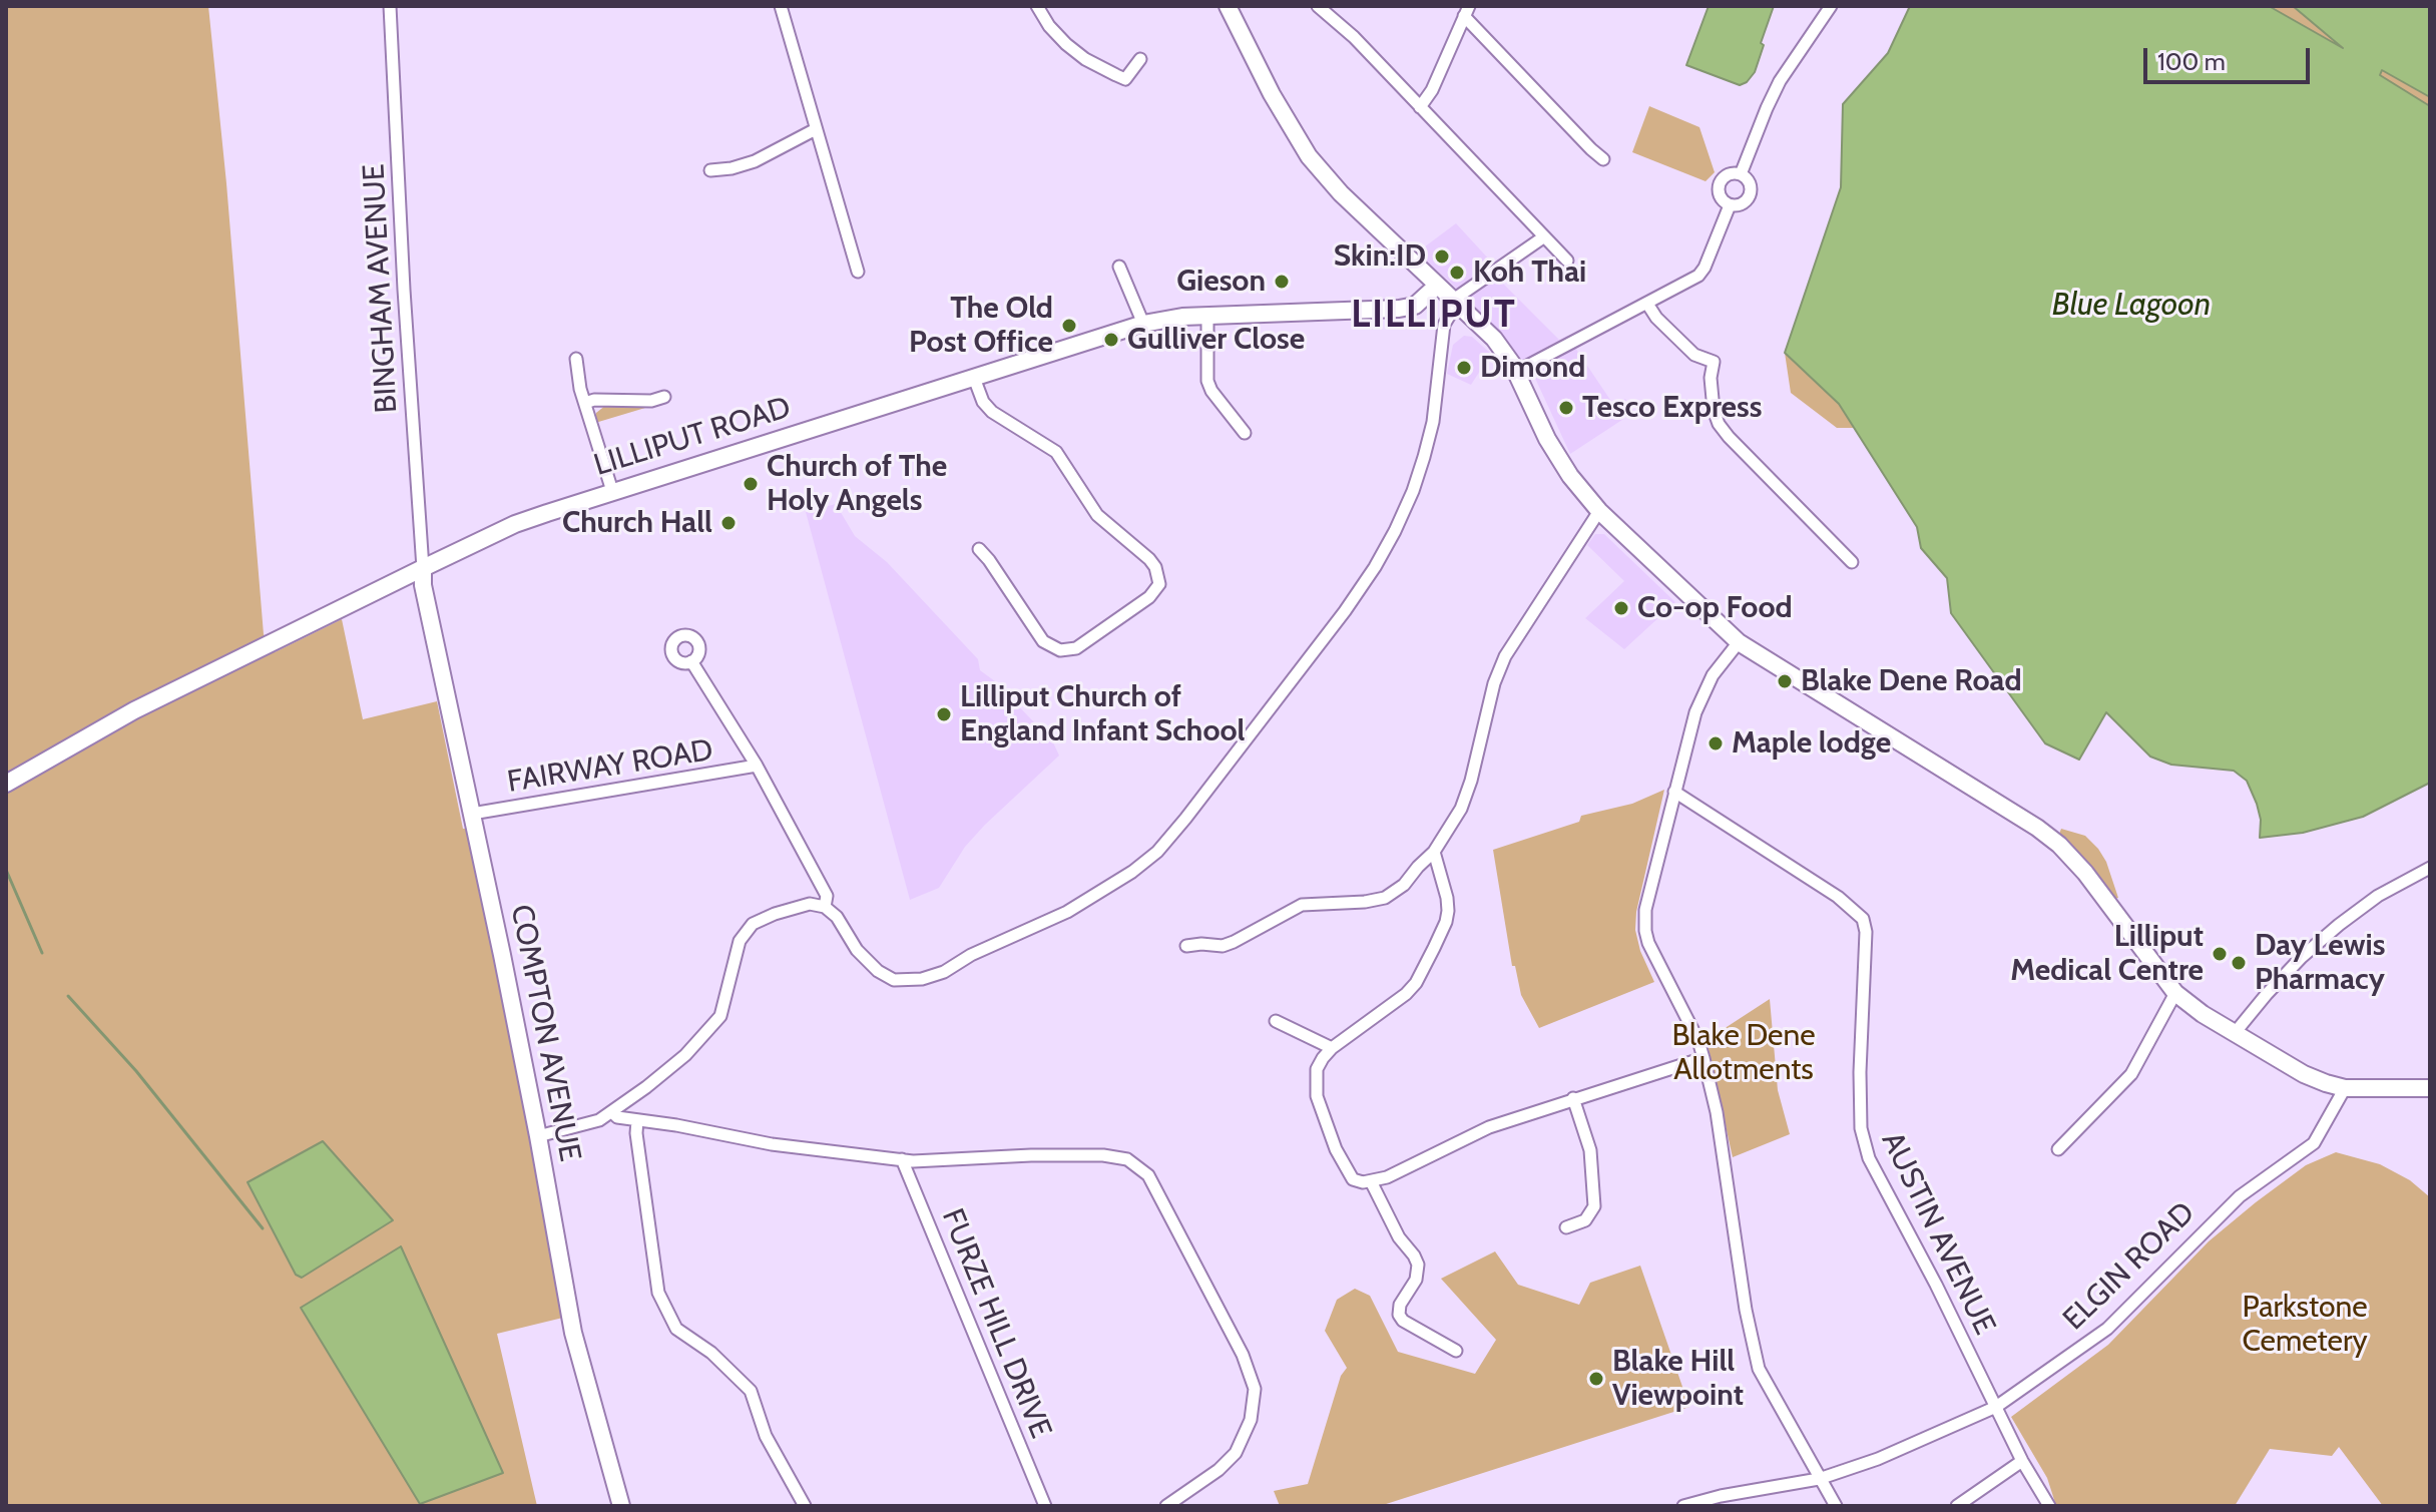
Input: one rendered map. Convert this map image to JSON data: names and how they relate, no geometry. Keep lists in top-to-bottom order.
{
  "streets": {
    "street": [
      "BINGHAM AVENUE",
      "LILLIPUT ROAD",
      "FAIRWAY ROAD",
      "COMPTON AVENUE",
      "AUSTIN AVENUE",
      "ELGIN ROAD",
      "FURZE HILL DRIVE"
    ]
  },
  "crossings": [
    ["BINGHAM AVENUE", "LILLIPUT ROAD"],
    ["BINGHAM AVENUE", "COMPTON AVENUE"],
    ["LILLIPUT ROAD", "COMPTON AVENUE"],
    ["FAIRWAY ROAD", "COMPTON AVENUE"],
    ["AUSTIN AVENUE", "ELGIN ROAD"]
  ],
  "districts": ["LILLIPUT"],
  "water": ["Blue Lagoon"],
  "parks": ["Blake Dene Allotments", "Parkstone Cemetery"],
  "places": [
    "Skin:ID",
    "Koh Thai",
    "Gieson",
    "The Old Post Office",
    "Gulliver Close",
    "Dimond",
    "Tesco Express",
    "Church of The Holy Angels",
    "Church Hall",
    "Co-op Food",
    "Blake Dene Road",
    "Lilliput Church of England Infant School",
    "Maple lodge",
    "Lilliput Medical Centre",
    "Day Lewis Pharmacy",
    "Blake Hill Viewpoint"
  ],
  "scale_bar": "100 m"
}
